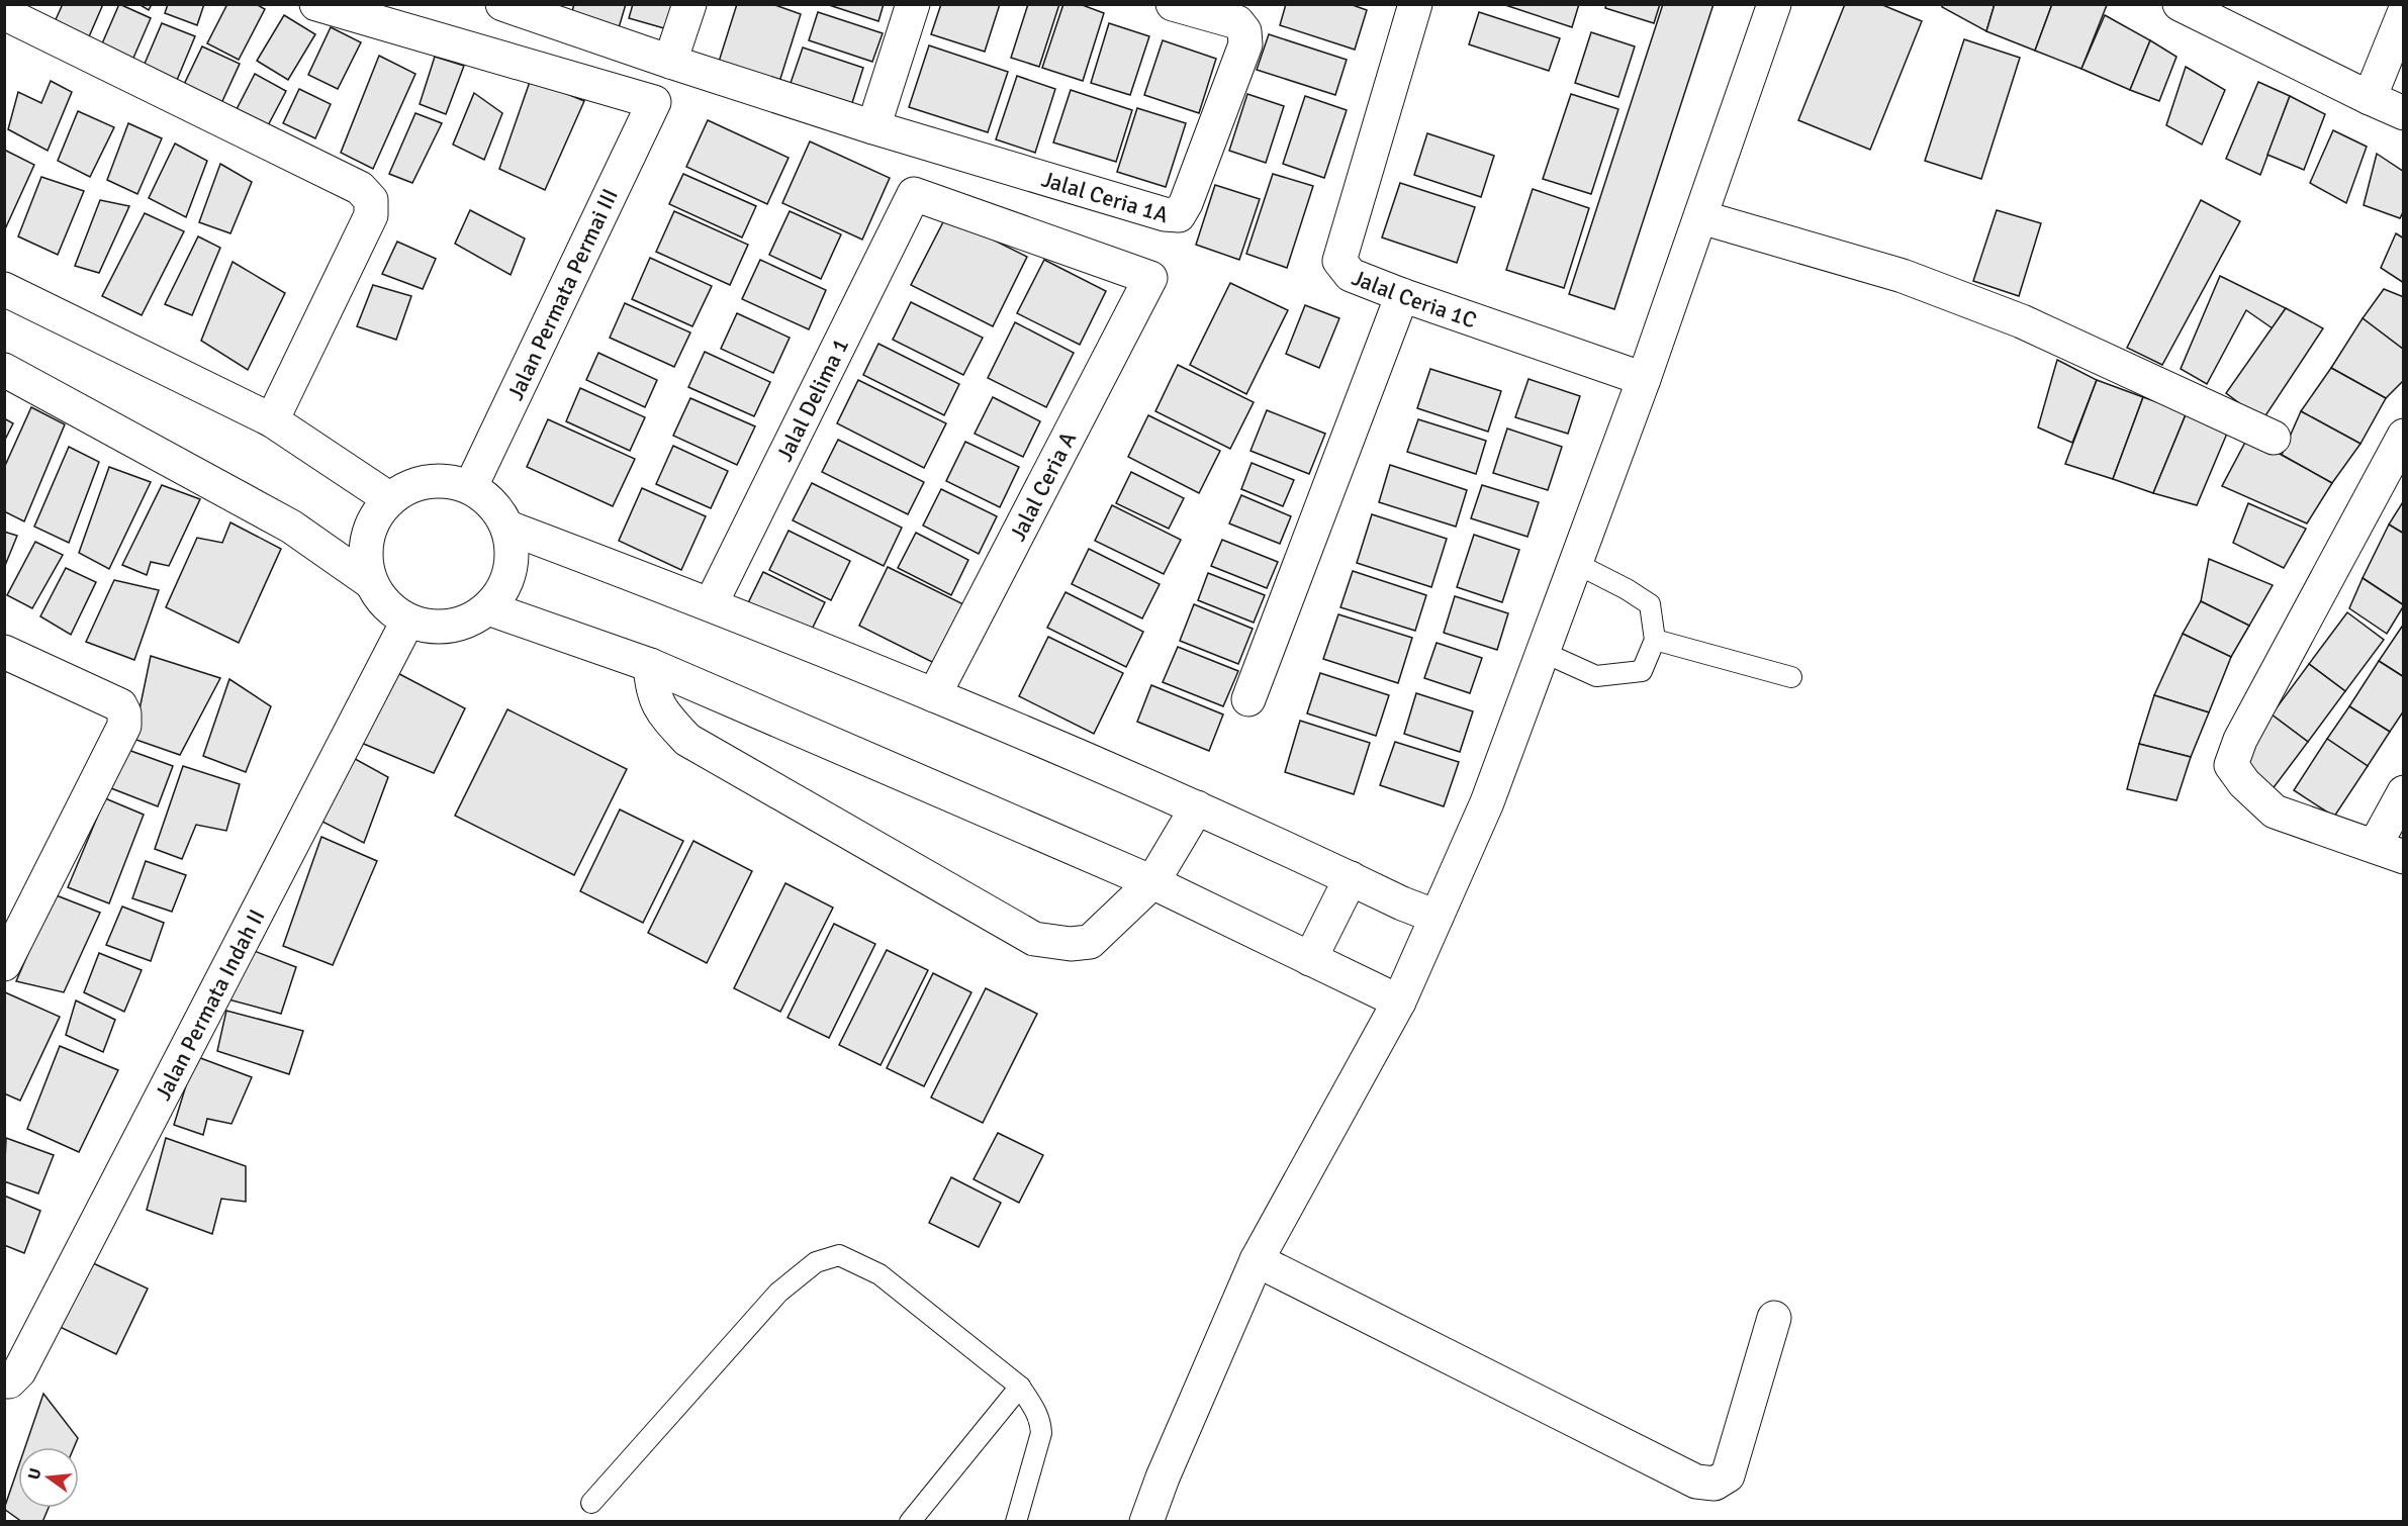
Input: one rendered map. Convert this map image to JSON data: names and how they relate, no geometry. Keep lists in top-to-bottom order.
{
  "streets": {
    "street": [
      "Jalal Ceria 1A",
      "Jalan Permata Permai III",
      "Jalal Ceria 1C",
      "Jalal Delima 1",
      "Jalal Ceria A",
      "Jalan Permata Indah II"
    ]
  },
  "crossings": [
    ["Jalan Permata Permai III", "Jalan Permata Indah II"],
    ["Jalal Delima 1", "Jalal Ceria A"]
  ],
  "north": "left"
}
